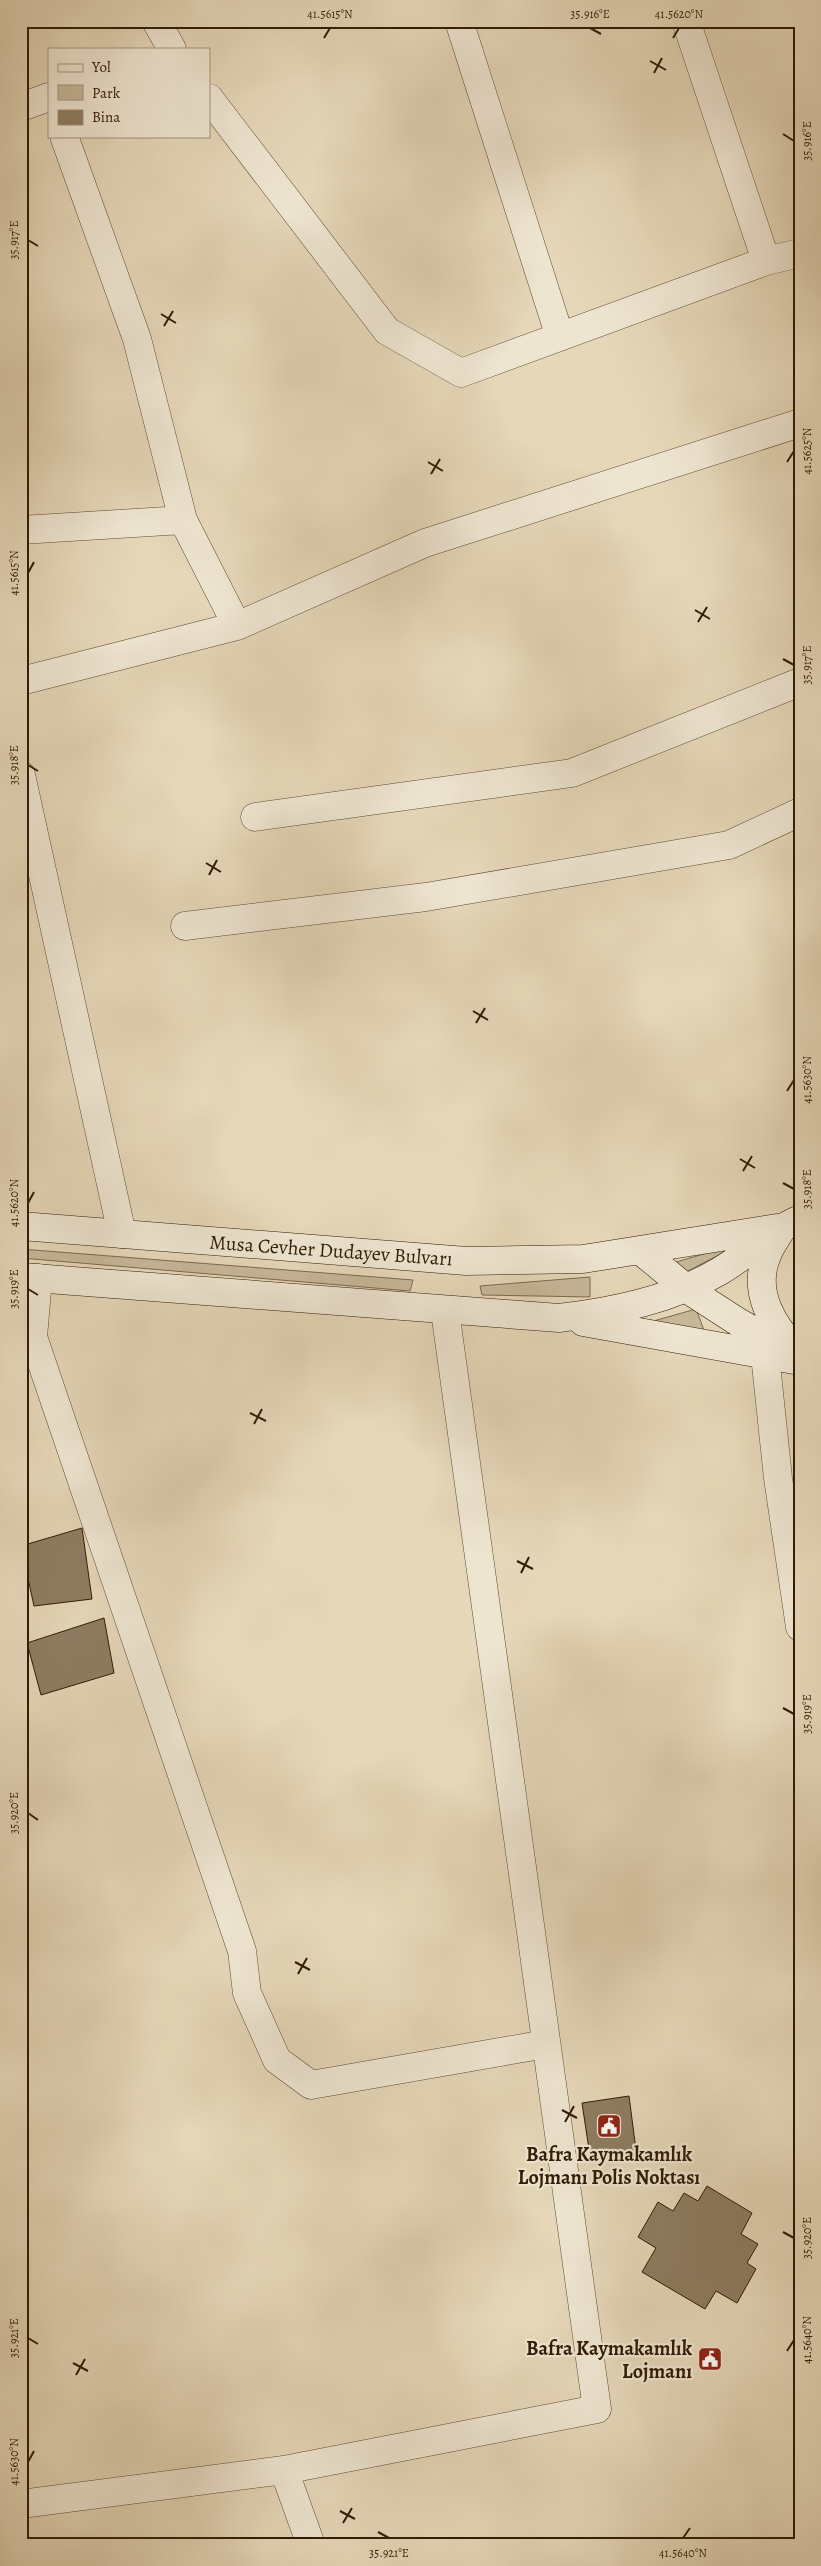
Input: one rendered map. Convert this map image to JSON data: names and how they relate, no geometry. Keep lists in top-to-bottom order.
{
  "streets": {
    "street": ["Musa Cevher Dudayev Bulvarı"]
  },
  "places": {
    "public building": ["Bafra Kaymakamlık Lojmanı Polis Noktası", "Bafra Kaymakamlık Lojmanı"]
  },
  "legend": ["Yol", "Park", "Bina"],
  "coordinates": [
    "41.5615°N",
    "35.916°E",
    "41.5620°N",
    "35.917°E",
    "41.5625°N",
    "35.918°E",
    "41.5630°N",
    "35.919°E",
    "35.920°E",
    "35.921°E",
    "41.5640°N"
  ]
}
